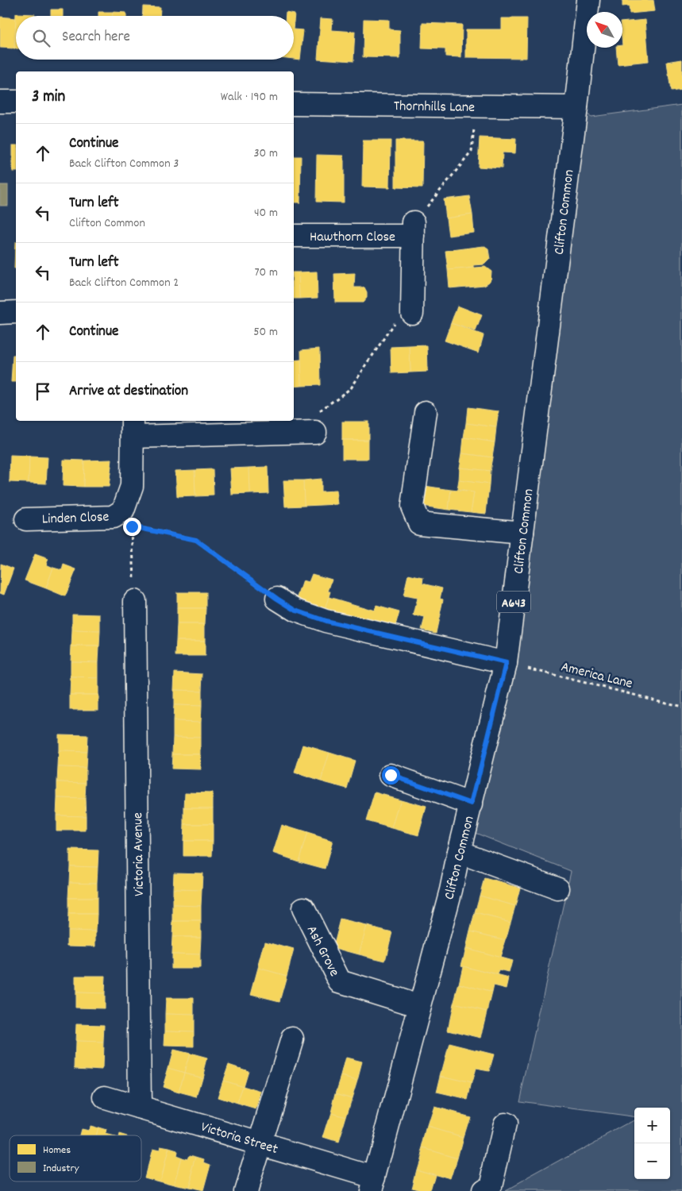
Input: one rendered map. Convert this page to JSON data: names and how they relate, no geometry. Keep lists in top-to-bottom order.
{
  "streets": {
    "street": [
      "Thornhills Lane",
      "Clifton Common",
      "Hawthorn Close",
      "Linden Close",
      "A643",
      "Victoria Avenue",
      "Ash Grove",
      "Victoria Street"
    ],
    "path": ["America Lane"]
  },
  "crossings": [
    ["Thornhills Lane", "Clifton Common"],
    ["Clifton Common", "America Lane"],
    ["Clifton Common", "Ash Grove"],
    ["Clifton Common", "Victoria Street"],
    ["Victoria Avenue", "Victoria Street"]
  ],
  "legend": ["Homes", "Industry"],
  "north": "top left",
  "page": {
    "search": "Search here",
    "heading": ["3 min", "Walk · 190 m"],
    "list": [
      ["Continue", "Back Clifton Common 3", "30 m"],
      ["Turn left", "Clifton Common", "40 m"],
      ["Turn left", "Back Clifton Common 2", "70 m"],
      ["Continue", "50 m"],
      "Arrive at destination"
    ],
    "map_buttons": ["+", "−"]
  }
}
